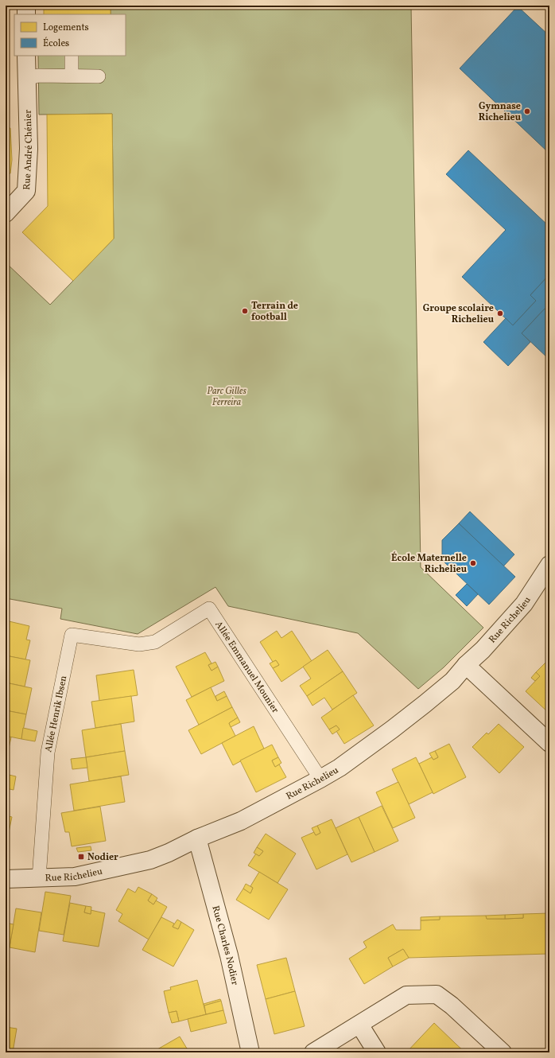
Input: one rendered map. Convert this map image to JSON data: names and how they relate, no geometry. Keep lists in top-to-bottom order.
{
  "streets": {
    "street": ["Rue André Chénier", "Rue Richelieu", "Rue Charles Nodier"],
    "lane": ["Allée Emmanuel Mounier", "Allée Henrik Ibsen"]
  },
  "crossings": [
    ["Rue Richelieu", "Allée Emmanuel Mounier"],
    ["Rue Richelieu", "Allée Henrik Ibsen"],
    ["Rue Richelieu", "Rue Charles Nodier"],
    ["Allée Emmanuel Mounier", "Allée Henrik Ibsen"]
  ],
  "parks": ["Parc Gilles Ferreira"],
  "places": {
    "other": [
      "Gymnase Richelieu",
      "Terrain de football",
      "Groupe scolaire Richelieu",
      "École Maternelle Richelieu"
    ],
    "transit": ["Nodier"]
  },
  "legend": ["Logements", "Écoles"]
}
